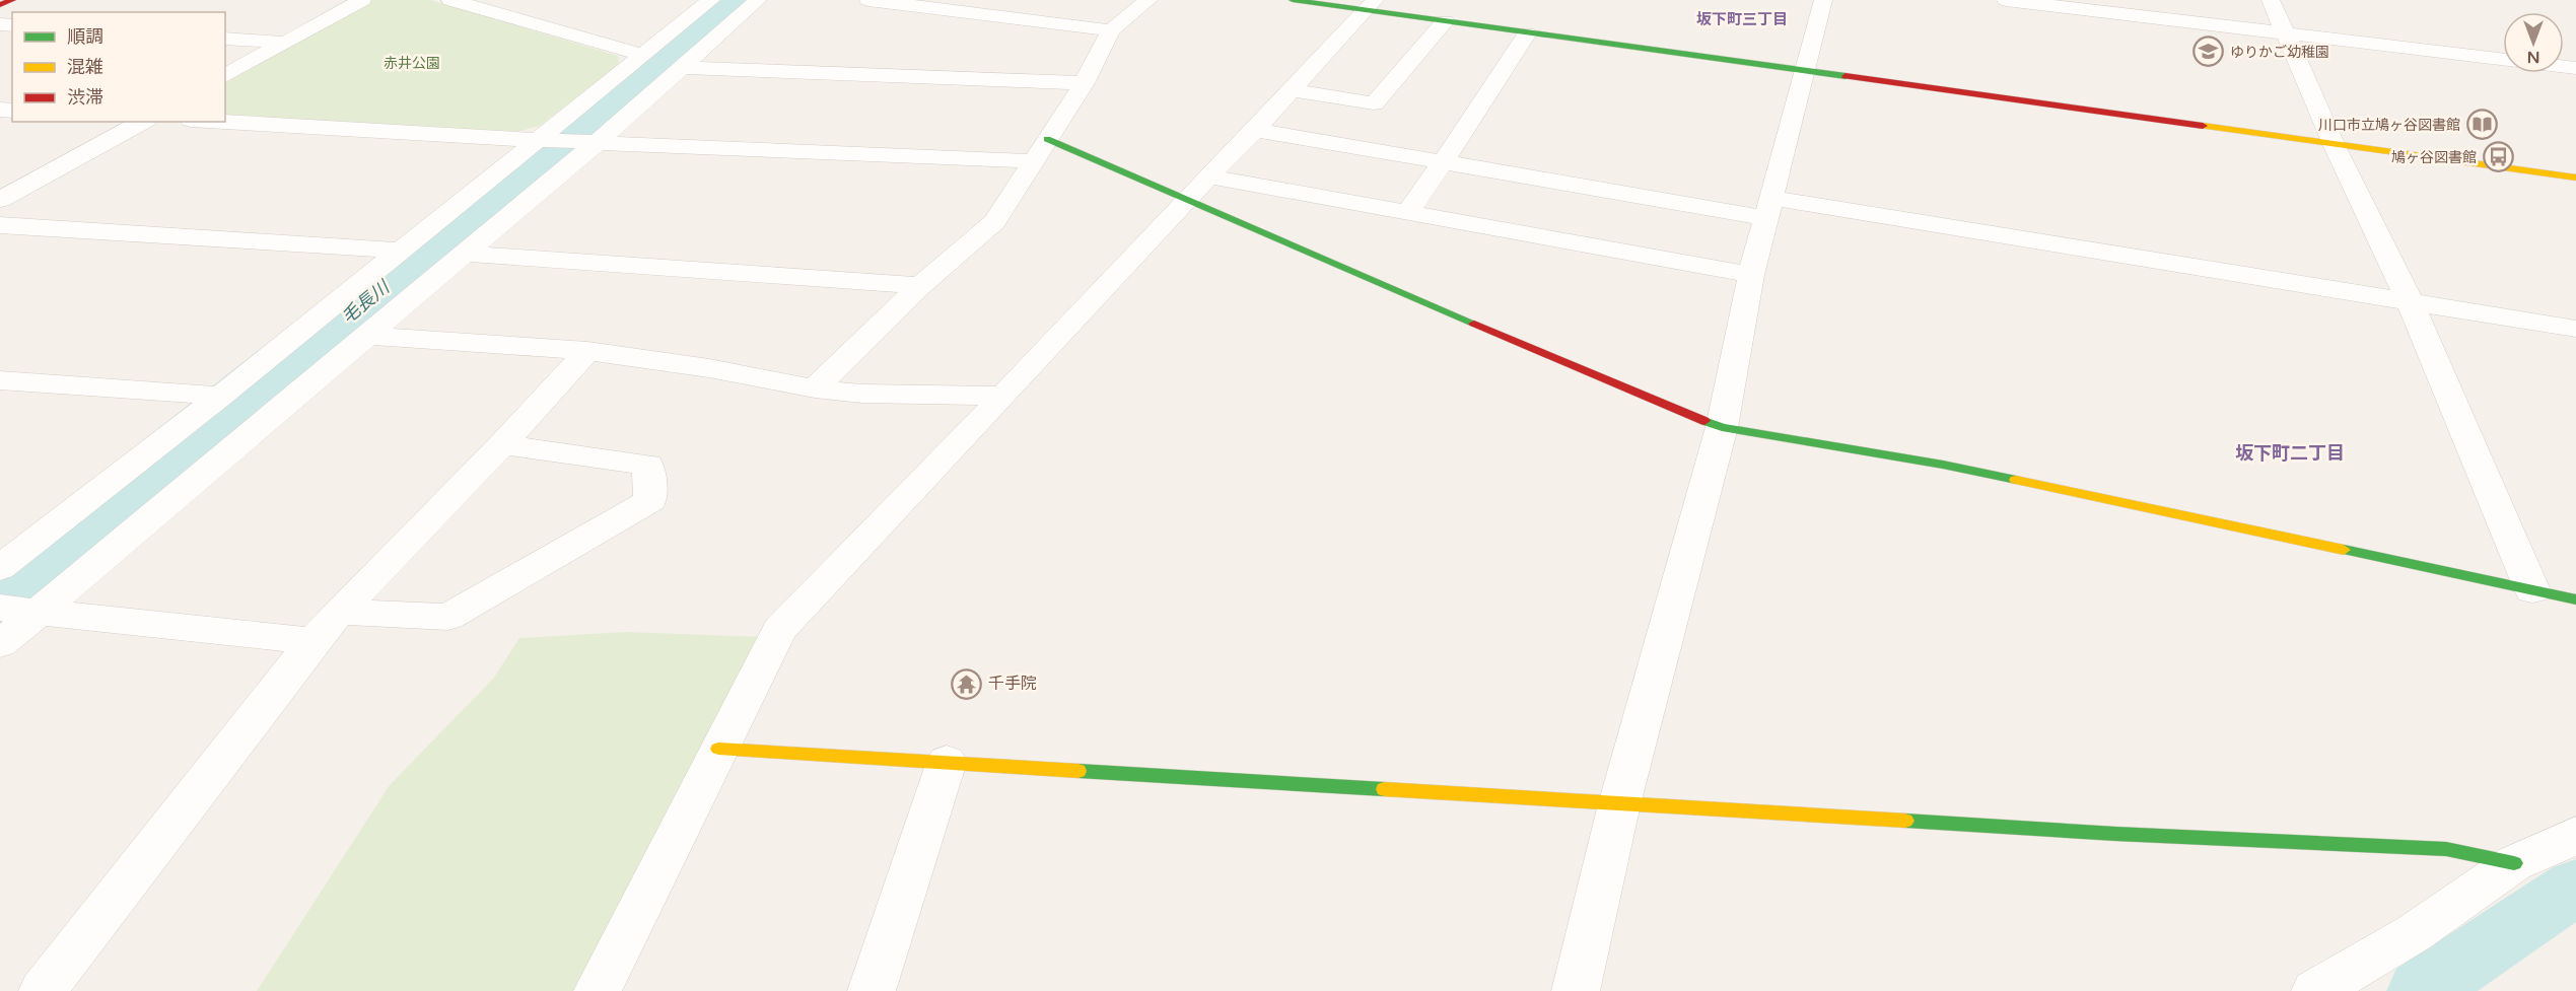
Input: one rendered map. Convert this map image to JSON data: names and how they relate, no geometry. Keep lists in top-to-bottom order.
{
  "districts": ["坂下町三丁目", "坂下町二丁目"],
  "water": ["毛長川"],
  "parks": ["赤井公園"],
  "places": {
    "school or university": ["ゆりかご幼稚園"],
    "library": ["川口市立鳩ヶ谷図書館"],
    "bus stop": ["鳩ヶ谷図書館"],
    "temple": ["千手院"]
  },
  "legend": ["順調", "混雑", "渋滞"],
  "north": "bottom"
}
